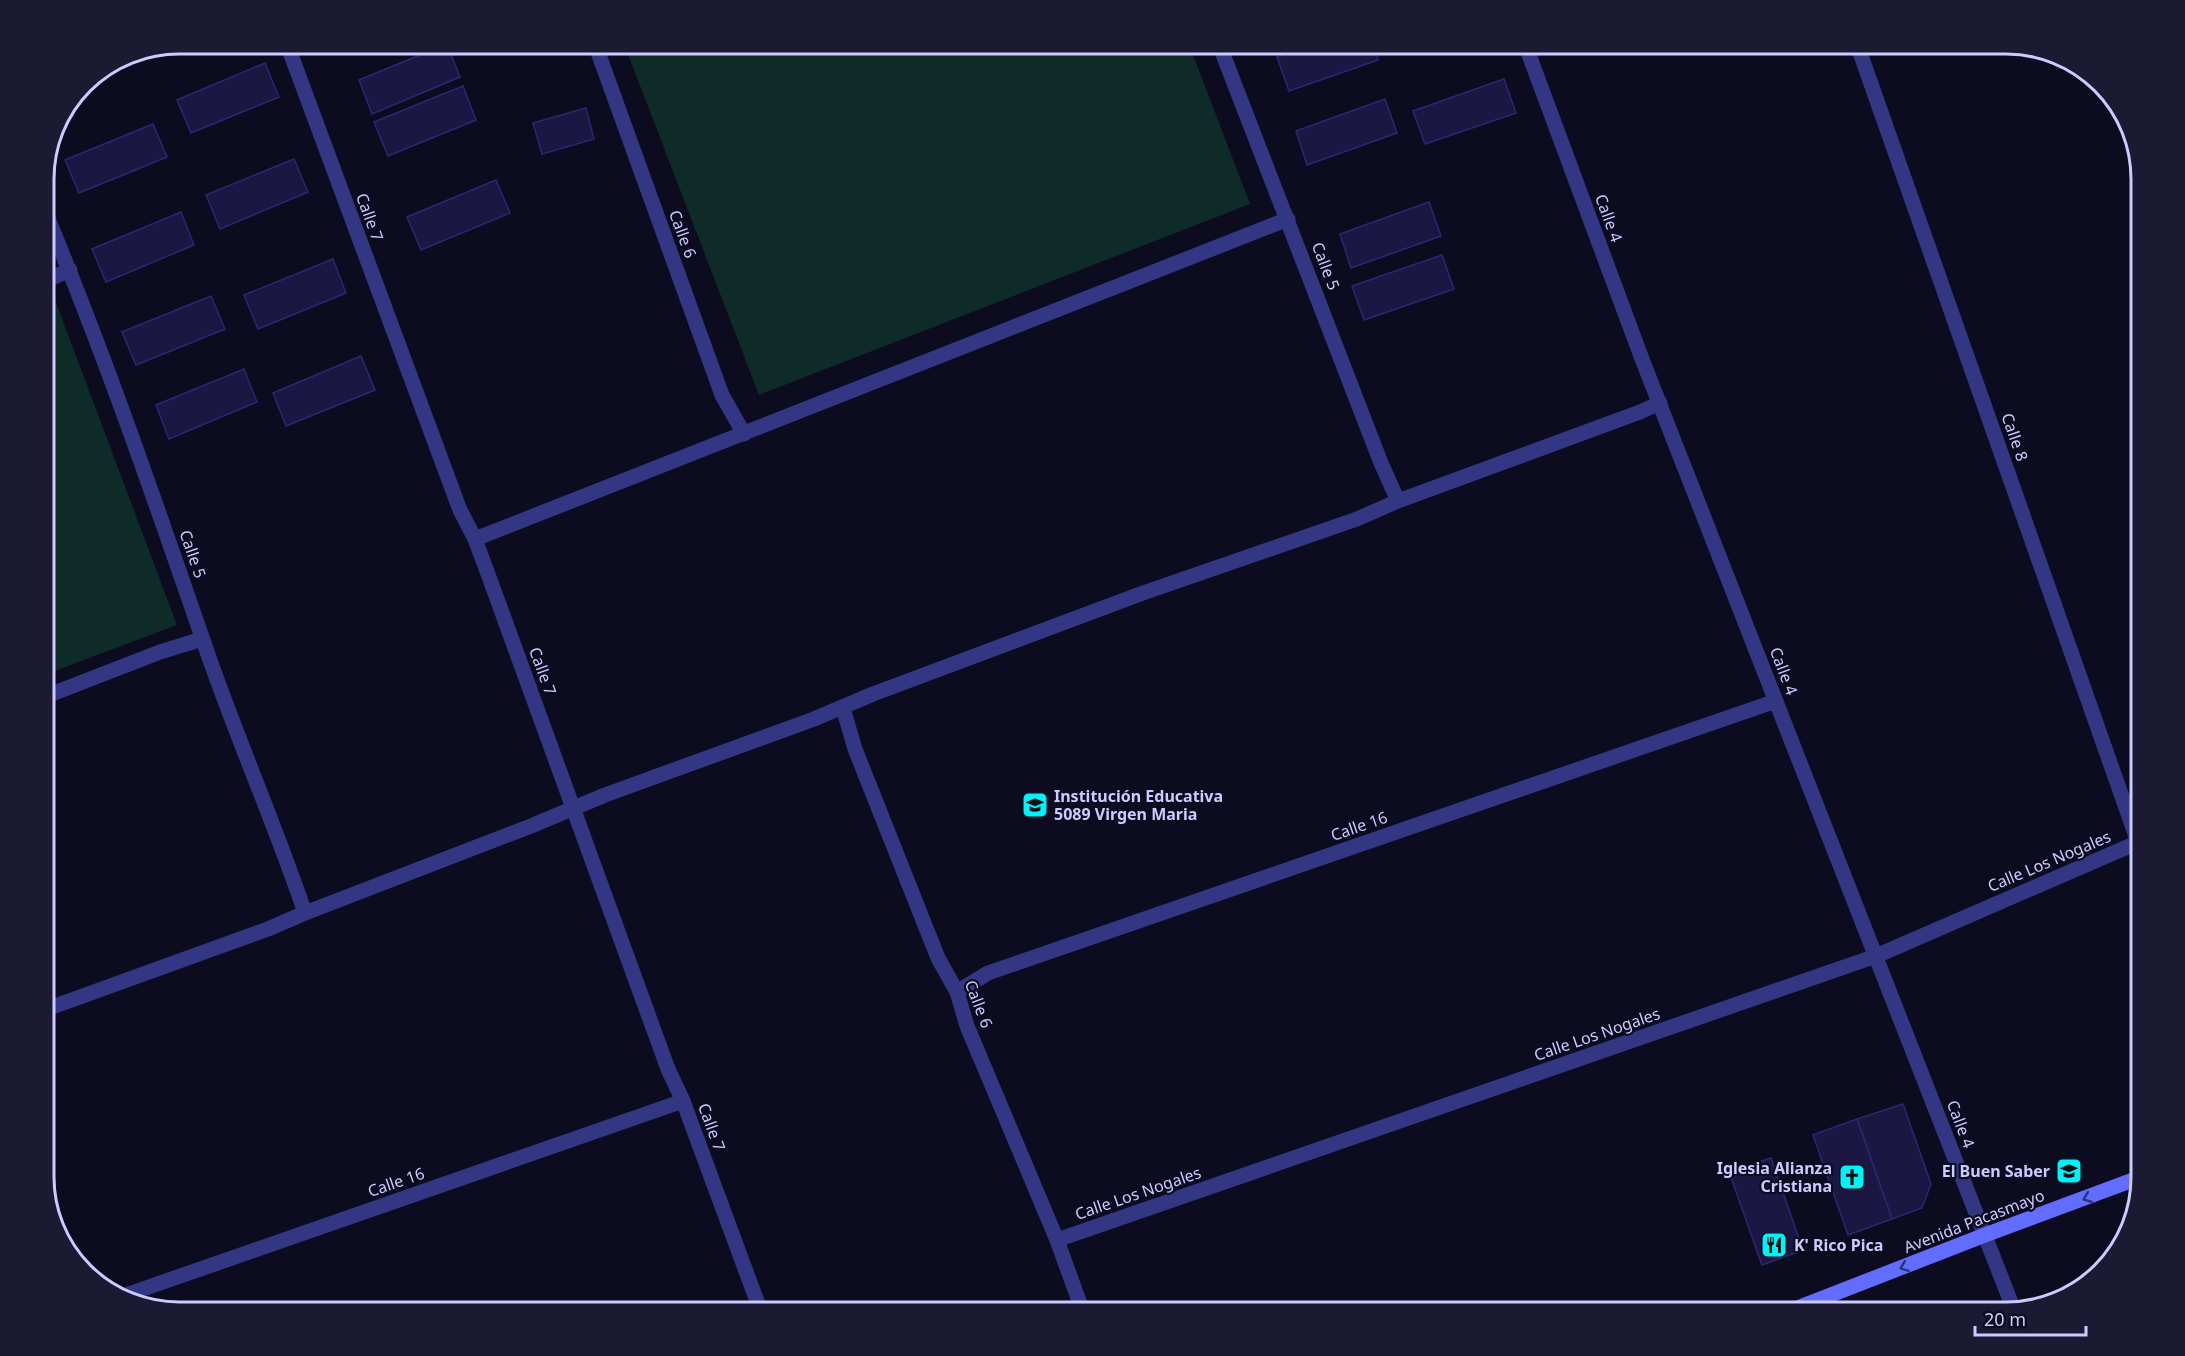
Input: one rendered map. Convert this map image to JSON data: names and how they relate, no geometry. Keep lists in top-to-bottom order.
{
  "streets": {
    "main road": ["Avenida Pacasmayo"],
    "street": [
      "Calle 7",
      "Calle 4",
      "Calle 6",
      "Calle 5",
      "Calle 8",
      "Calle 16",
      "Calle Los Nogales"
    ]
  },
  "crossings": [
    ["Calle 7", "Calle 16"],
    ["Calle 4", "Calle 16"],
    ["Calle 4", "Calle Los Nogales"],
    ["Calle 4", "Avenida Pacasmayo"],
    ["Calle 6", "Calle 16"],
    ["Calle 6", "Calle Los Nogales"]
  ],
  "one_way": ["Avenida Pacasmayo"],
  "places": {
    "school or university": ["Institución Educativa 5089 Virgen Maria", "El Buen Saber"],
    "church": ["Iglesia Alianza Cristiana"],
    "restaurant": ["K' Rico Pica"]
  },
  "scale_bar": "20 m"
}
